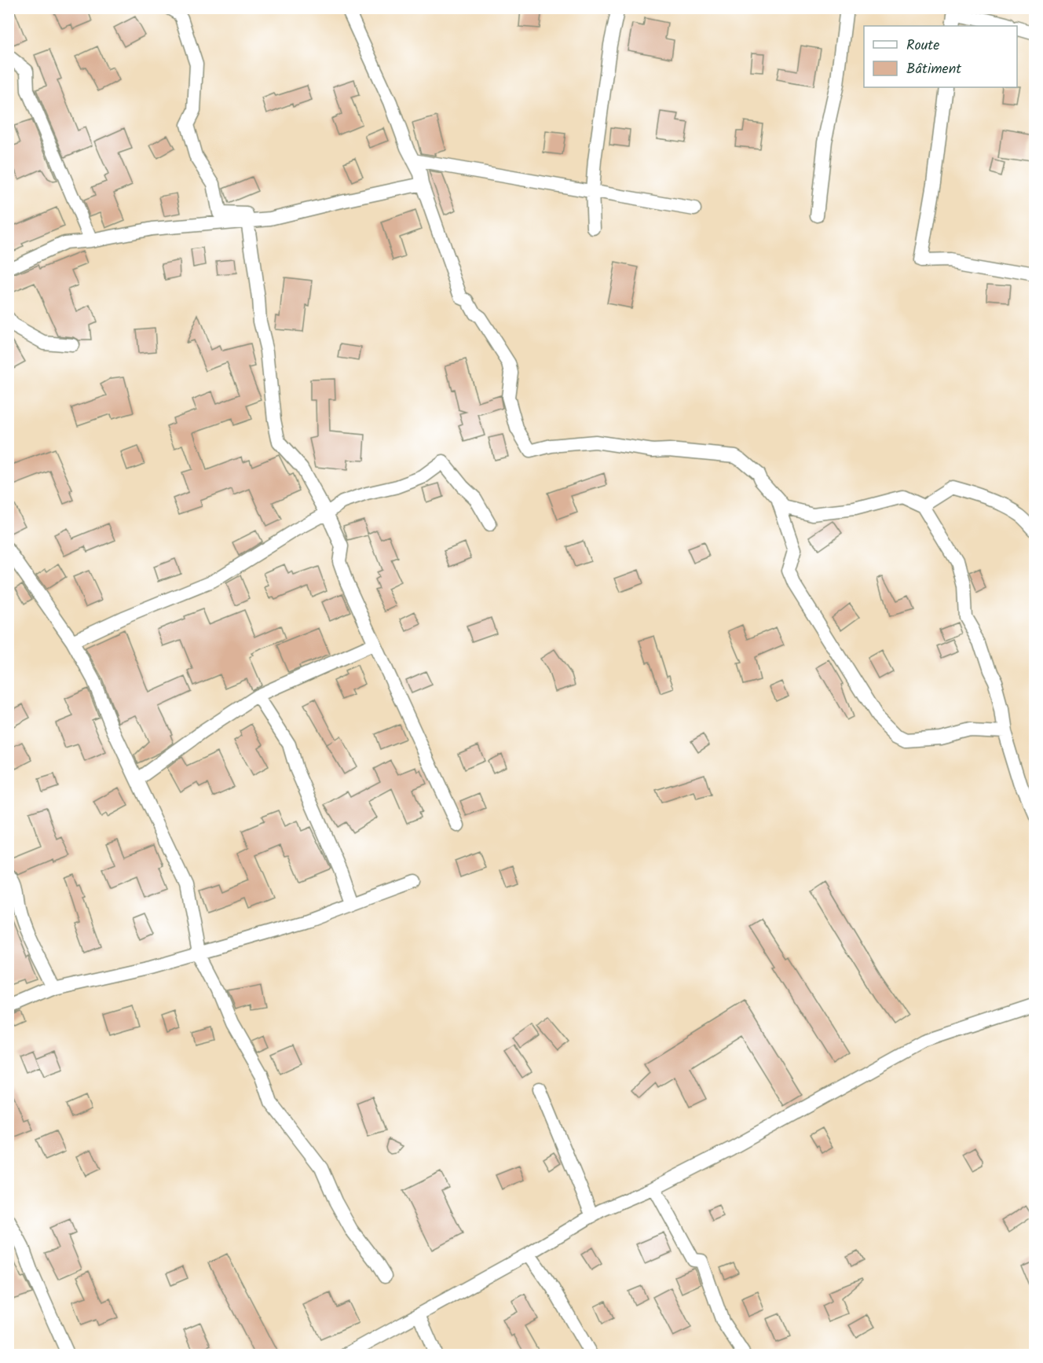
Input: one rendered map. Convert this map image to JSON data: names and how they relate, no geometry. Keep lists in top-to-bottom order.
{
  "legend": ["Route", "Bâtiment"]
}
